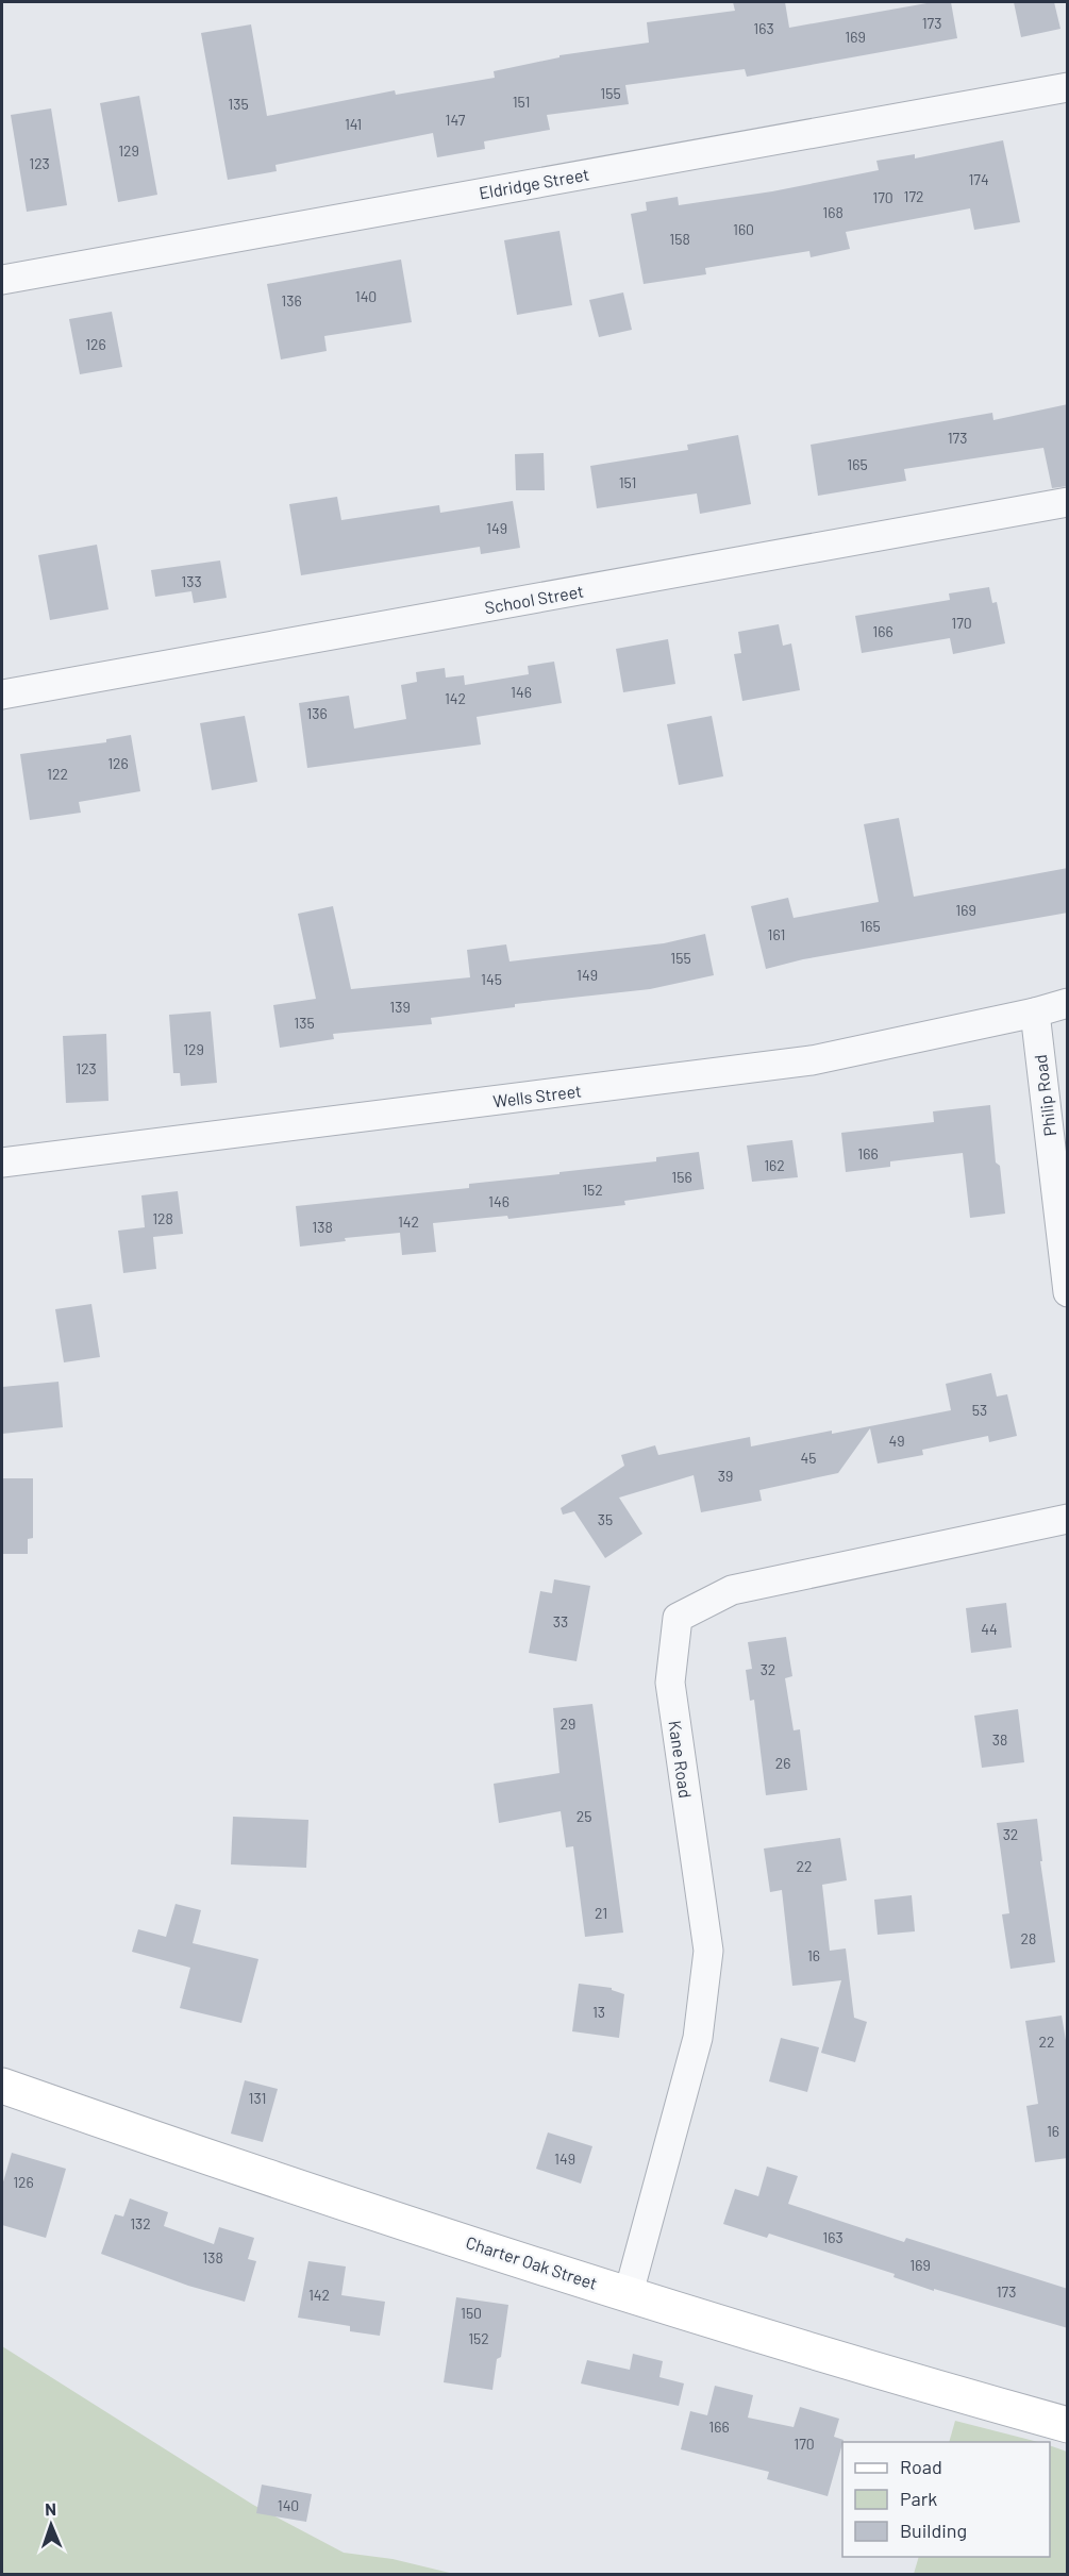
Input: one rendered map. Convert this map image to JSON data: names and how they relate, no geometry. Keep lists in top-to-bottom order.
{
  "streets": {
    "main road": ["Charter Oak Street"],
    "street": [
      "Eldridge Street",
      "School Street",
      "Wells Street",
      "Philip Road",
      "Kane Road"
    ]
  },
  "crossings": [
    ["Wells Street", "Philip Road"],
    ["Kane Road", "Charter Oak Street"]
  ],
  "house_numbers": [
    "173",
    "163",
    "169",
    "155",
    "151",
    "135",
    "147",
    "141",
    "129",
    "123",
    "174",
    "172",
    "170",
    "168",
    "160",
    "158",
    "140",
    "136",
    "126",
    "173",
    "165",
    "151",
    "149",
    "133",
    "170",
    "166",
    "146",
    "142",
    "136",
    "126",
    "122",
    "169",
    "165",
    "161",
    "155",
    "149",
    "145",
    "139",
    "135",
    "129",
    "123",
    "166",
    "162",
    "156",
    "152",
    "146",
    "128",
    "142",
    "138",
    "53",
    "49",
    "45",
    "39",
    "35",
    "33",
    "44",
    "32",
    "29",
    "38",
    "26",
    "25",
    "32",
    "22",
    "21",
    "28",
    "16",
    "13",
    "22",
    "131",
    "16",
    "149",
    "126",
    "132",
    "163",
    "138",
    "169",
    "173",
    "142",
    "150",
    "152",
    "166",
    "170",
    "140"
  ],
  "legend": ["Road", "Park", "Building"],
  "north": "top"
}
